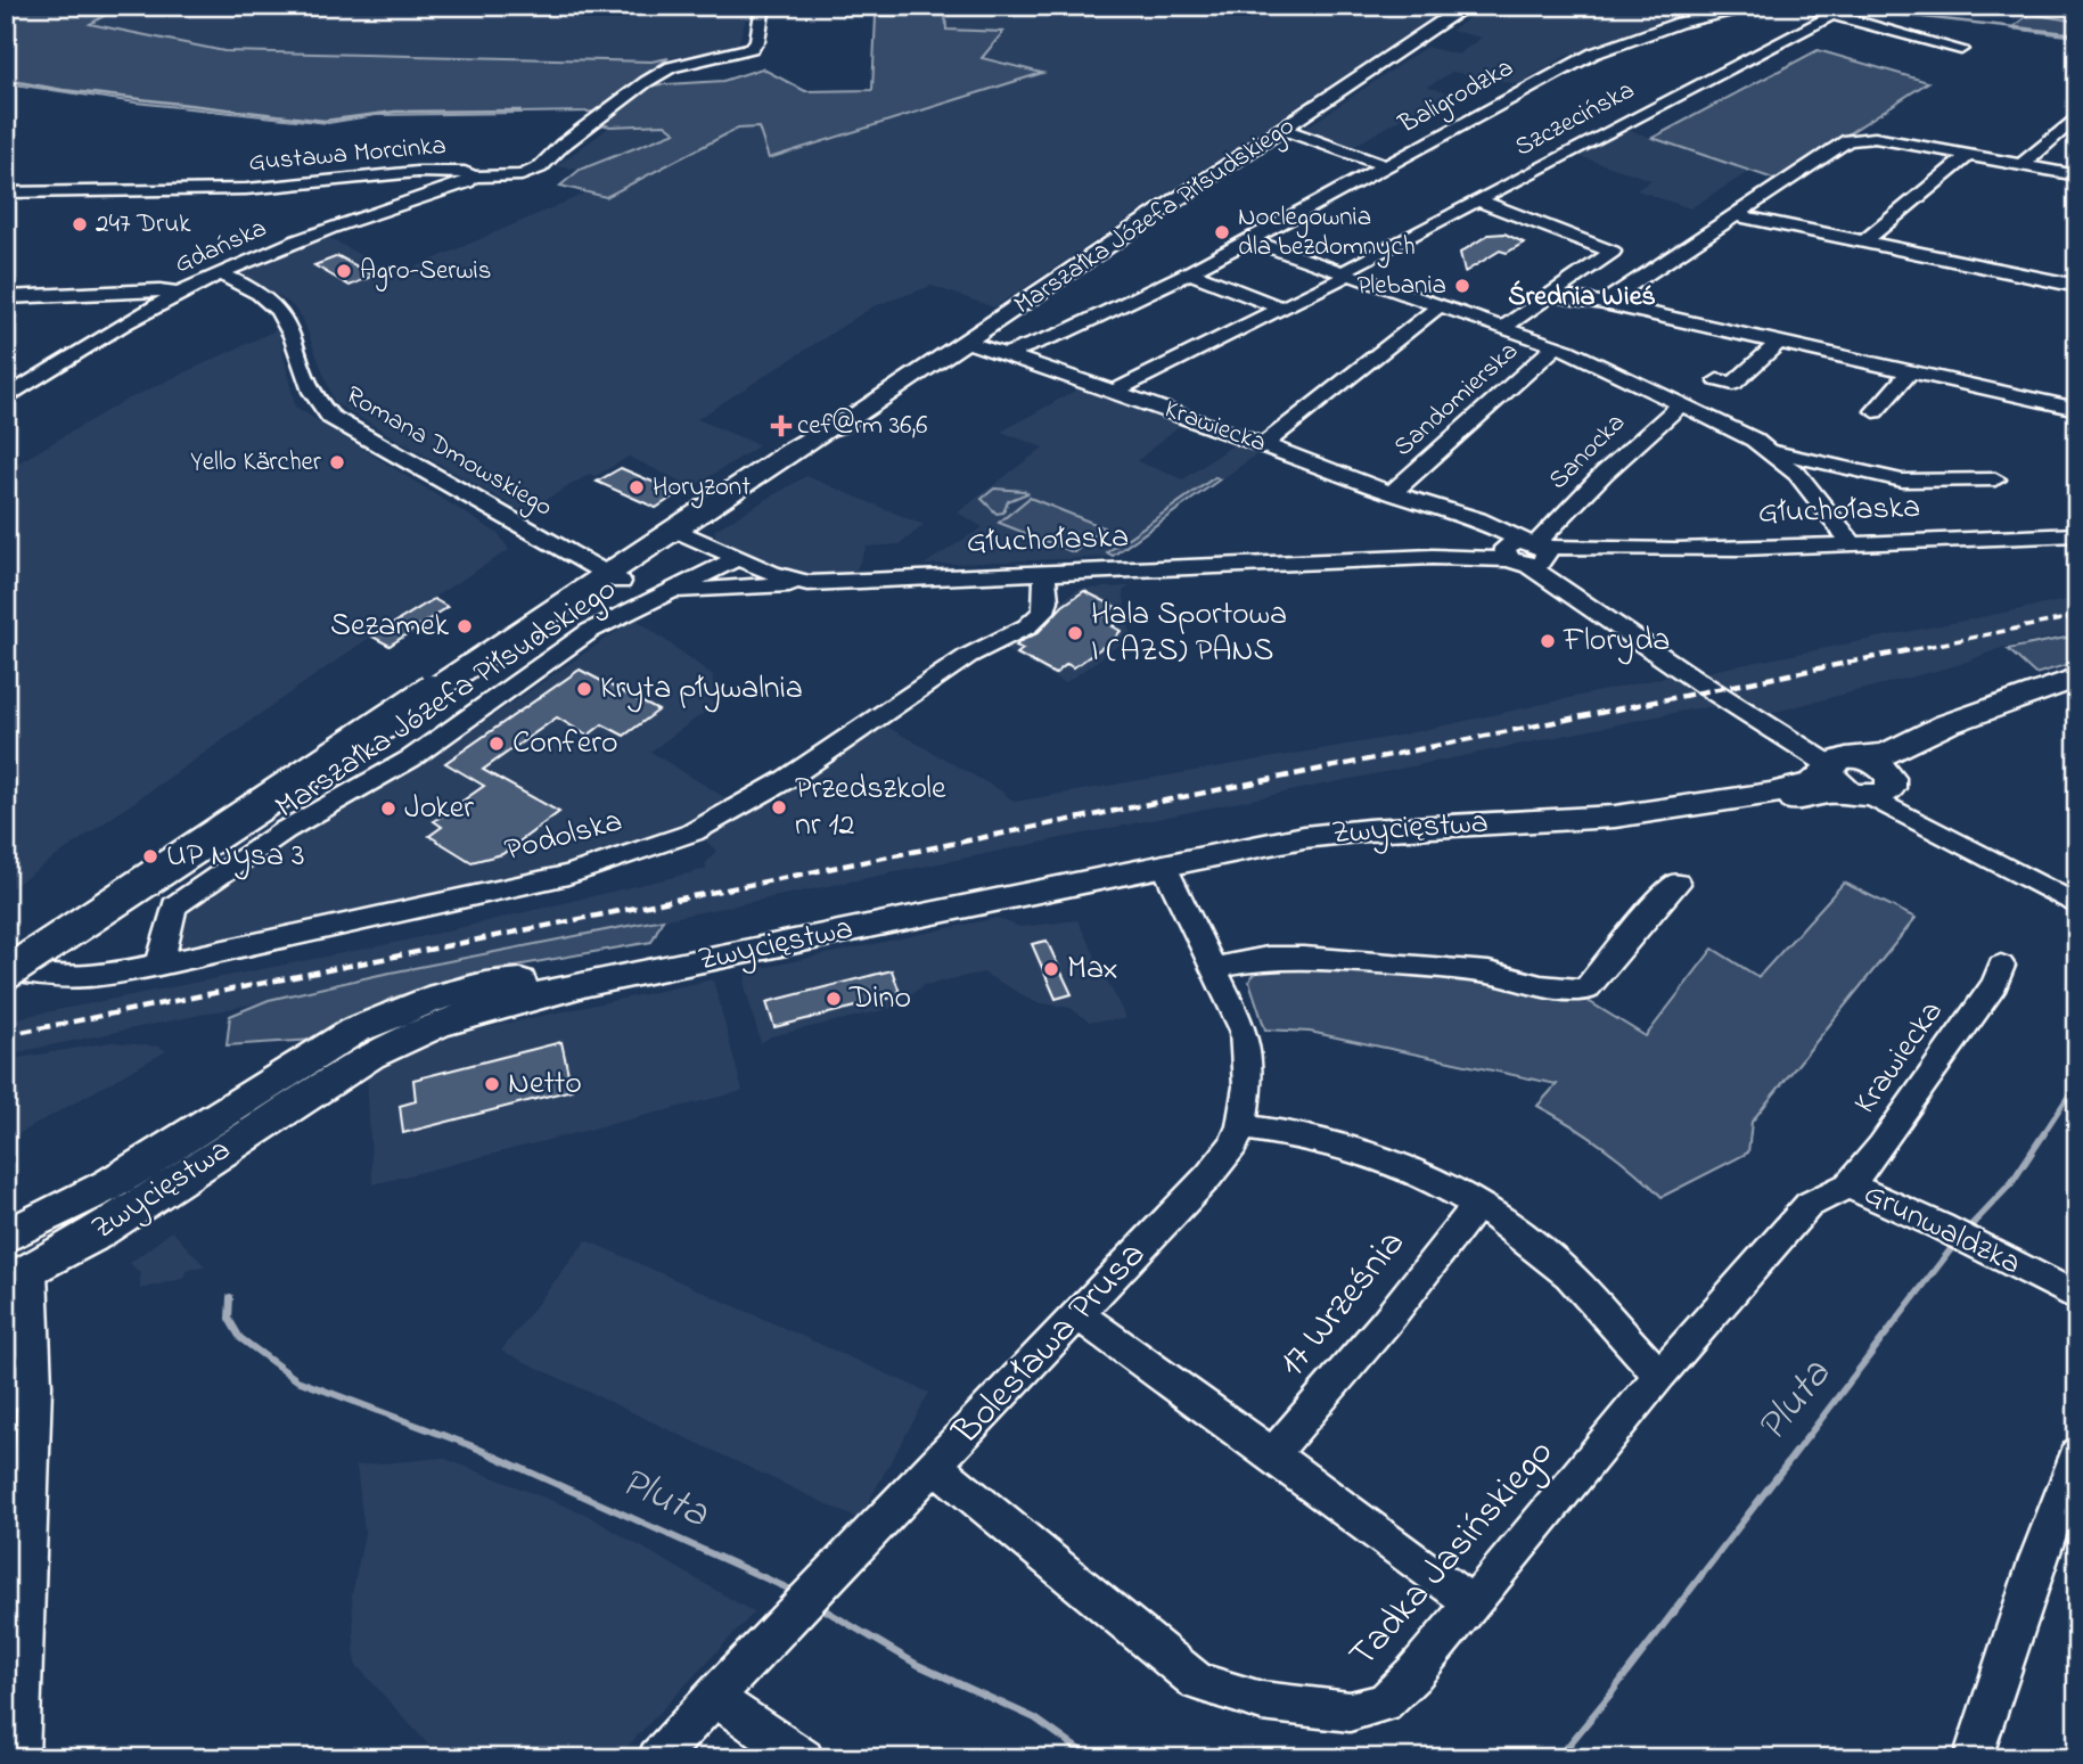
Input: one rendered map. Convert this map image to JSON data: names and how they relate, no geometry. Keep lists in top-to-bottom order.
{
  "streets": {
    "main road": ["Marszałka Józefa Piłsudskiego", "Zwycięstwa"],
    "street": [
      "Baligrodzka",
      "Szczecińska",
      "Gustawa Morcinka",
      "Gdańska",
      "Sandomierska",
      "Krawiecka",
      "Romana Dmowskiego",
      "Sanocka",
      "Głuchołaska",
      "Podolska",
      "Grunwaldzka",
      "17 Września",
      "Bolesława Prusa",
      "Tadka Jasińskiego"
    ]
  },
  "crossings": [
    ["Baligrodzka", "Krawiecka"],
    ["Szczecińska", "Krawiecka"],
    ["Gustawa Morcinka", "Gdańska"],
    ["Marszałka Józefa Piłsudskiego", "Krawiecka"],
    ["Marszałka Józefa Piłsudskiego", "Romana Dmowskiego"],
    ["Marszałka Józefa Piłsudskiego", "Głuchołaska"],
    ["Marszałka Józefa Piłsudskiego", "Podolska"],
    ["Gdańska", "Romana Dmowskiego"],
    ["Sandomierska", "Krawiecka"],
    ["Krawiecka", "Sanocka"],
    ["Krawiecka", "Głuchołaska"],
    ["Krawiecka", "Zwycięstwa"],
    ["Krawiecka", "Grunwaldzka"],
    ["Krawiecka", "Tadka Jasińskiego"],
    ["Sanocka", "Głuchołaska"],
    ["Głuchołaska", "Podolska"],
    ["Zwycięstwa", "Bolesława Prusa"],
    ["Grunwaldzka", "Tadka Jasińskiego"],
    ["Bolesława Prusa", "Tadka Jasińskiego"]
  ],
  "districts": ["Średnia Wieś"],
  "water": ["Pluta"],
  "places": {
    "other": [
      "247 Druk",
      "Noclegownia dla bezdomnych",
      "Agro-Serwis",
      "Plebania",
      "Yello Kärcher",
      "Horyzont",
      "Sezamek",
      "Hala Sportowa I (AZS) PANS",
      "Floryda",
      "Kryta pływalnia",
      "Confero",
      "Przedszkole nr 12",
      "Joker",
      "UP Nysa 3",
      "Max",
      "Dino",
      "Netto"
    ],
    "health": ["cef@rm 36,6"]
  }
}
